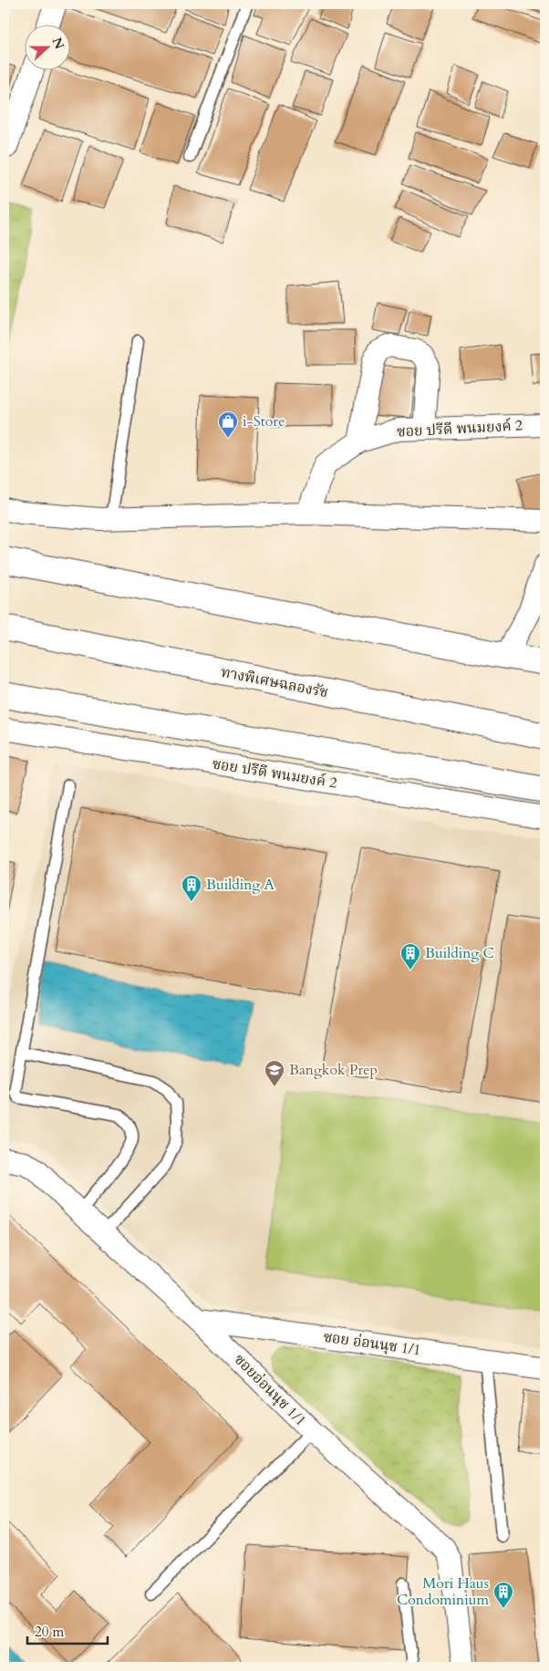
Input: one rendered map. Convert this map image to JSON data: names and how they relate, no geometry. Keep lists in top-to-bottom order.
{
  "streets": {
    "highway": ["ทางพิเศษฉลองรัช"],
    "street": ["ซอย ปรีดี พนมยงค์ 2", "ซอย อ่อนนุช 1/1", "ซอยอ่อนนุช 1/1"]
  },
  "crossings": [
    ["ซอย อ่อนนุช 1/1", "ซอยอ่อนนุช 1/1"]
  ],
  "places": {
    "shop": ["i-Store"],
    "building": ["Building A", "Building C", "Mori Haus Condominium"],
    "school or university": ["Bangkok Prep"]
  },
  "scale_bar": "20 m",
  "north": "right"
}
